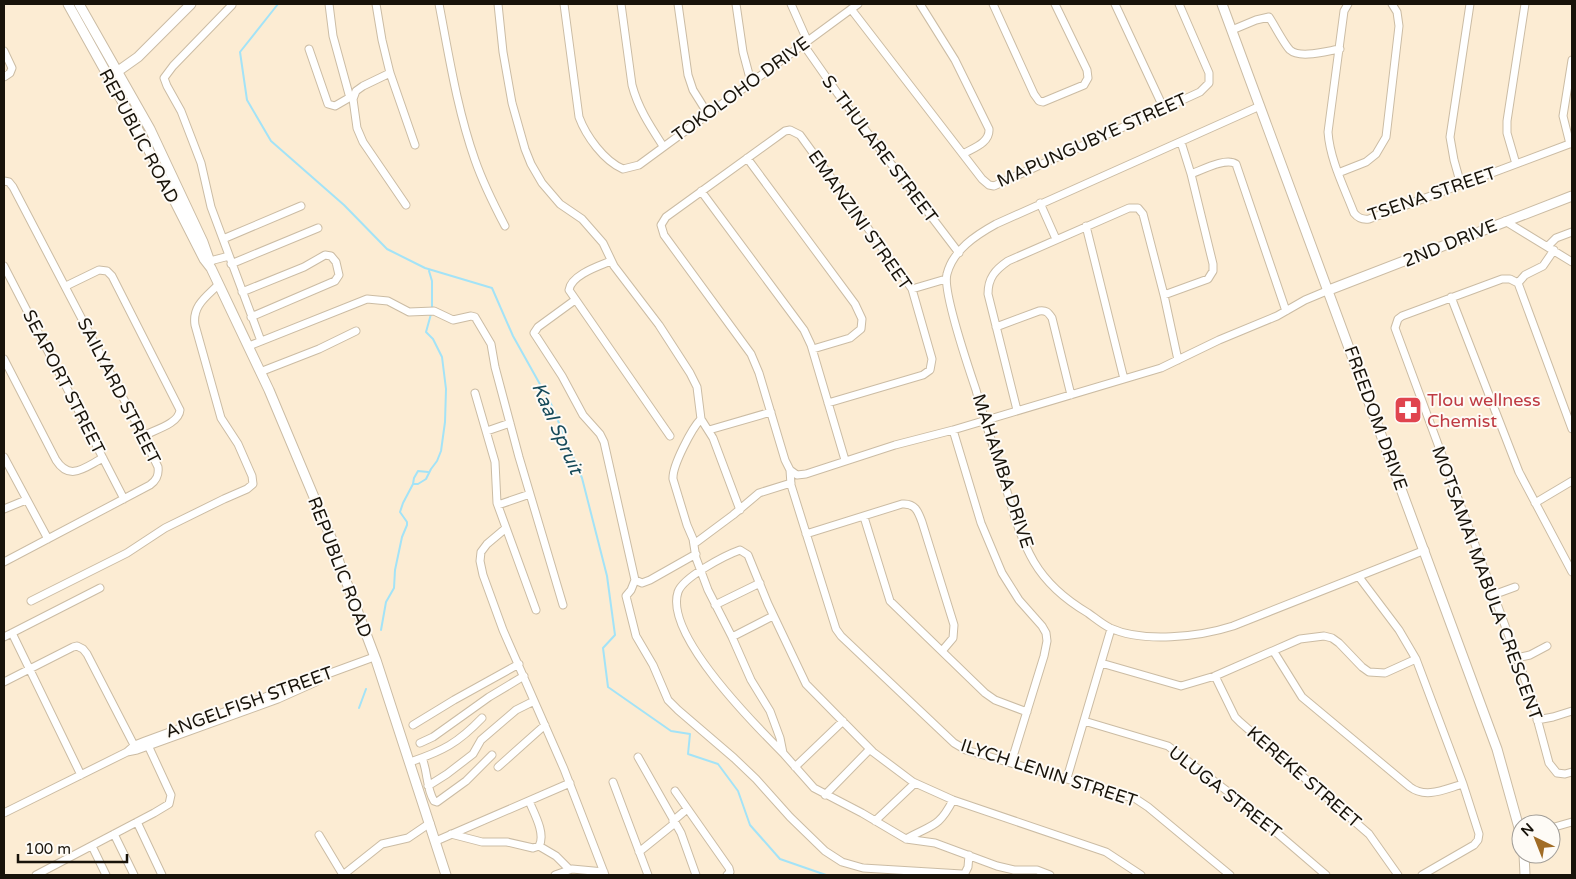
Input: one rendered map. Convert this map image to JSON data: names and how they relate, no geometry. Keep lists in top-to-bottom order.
{
  "streets": {
    "street": [
      "TOKOLOHO DRIVE",
      "REPUBLIC ROAD",
      "MAPUNGUBYE STREET",
      "S. THULARE STREET",
      "TSENA STREET",
      "EMANZINI STREET",
      "2ND DRIVE",
      "SEAPORT STREET",
      "SAILYARD STREET",
      "FREEDOM DRIVE",
      "MAHAMBA DRIVE",
      "MOTSAMAI MABULA CRESCENT",
      "ANGELFISH STREET",
      "ILYCH LENIN STREET",
      "KEREKE STREET",
      "ULUGA STREET"
    ]
  },
  "crossings": [
    ["TOKOLOHO DRIVE", "MAPUNGUBYE STREET"],
    ["TOKOLOHO DRIVE", "S. THULARE STREET"],
    ["REPUBLIC ROAD", "ANGELFISH STREET"],
    ["EMANZINI STREET", "ILYCH LENIN STREET"],
    ["2ND DRIVE", "FREEDOM DRIVE"],
    ["SEAPORT STREET", "SAILYARD STREET"],
    ["FREEDOM DRIVE", "MAHAMBA DRIVE"]
  ],
  "water": ["Kaal Spruit"],
  "places": {
    "pharmacy": ["Tlou wellness Chemist"]
  },
  "scale_bar": "100 m",
  "north": "top left"
}
